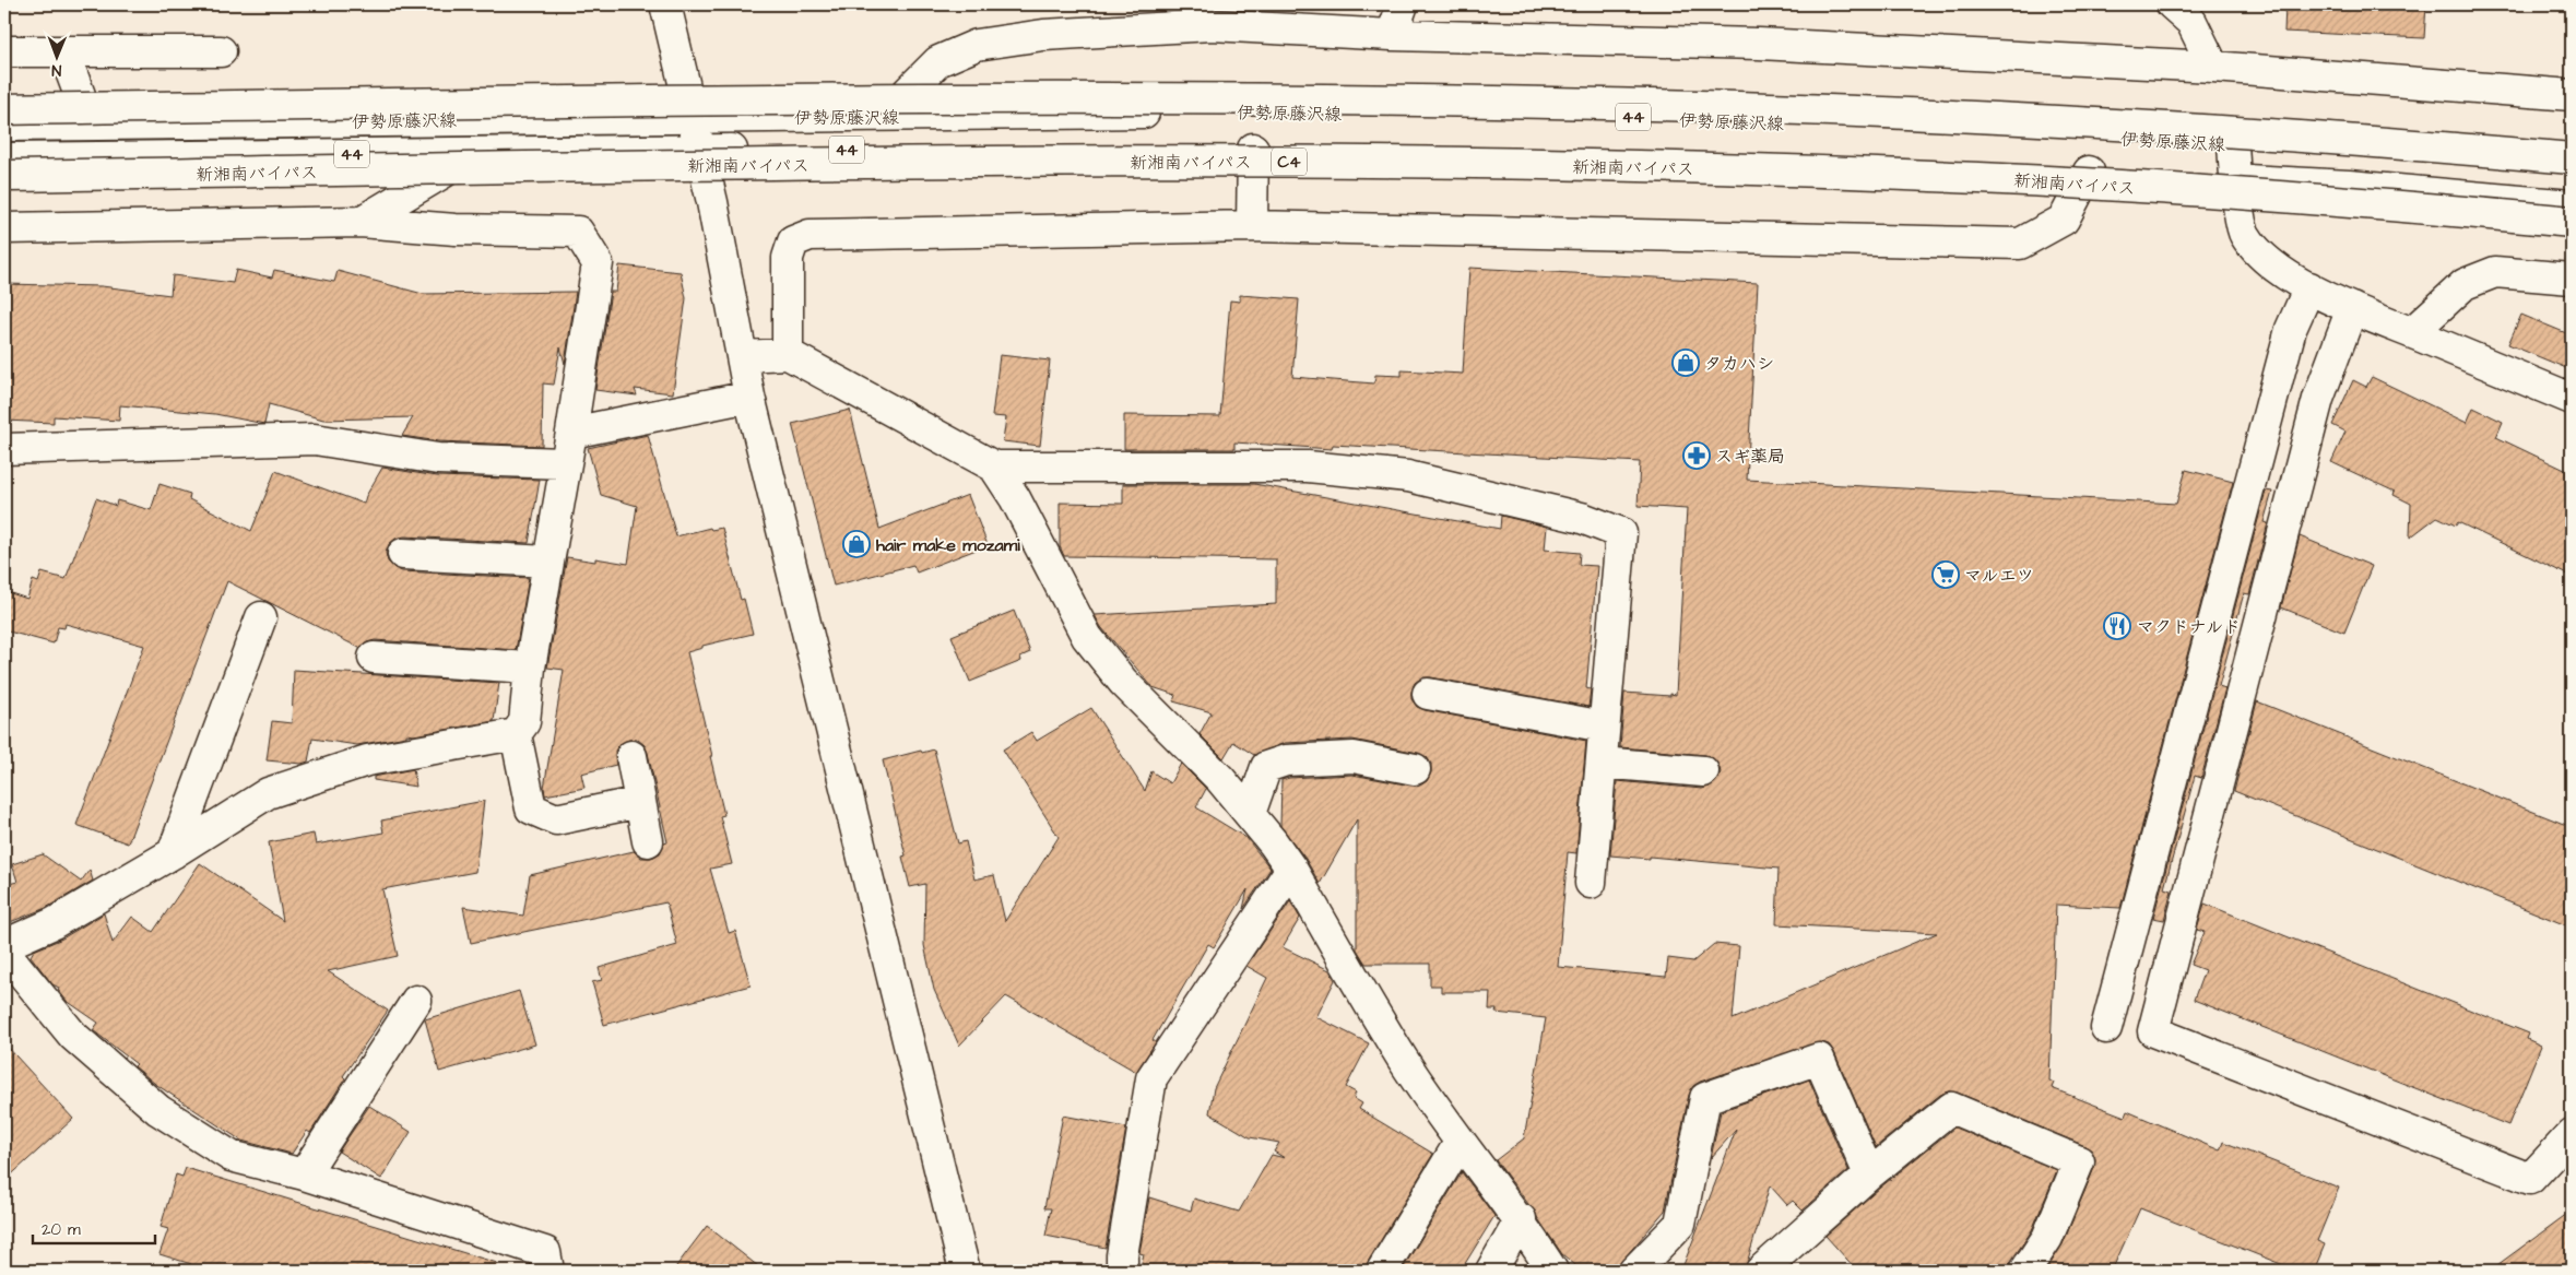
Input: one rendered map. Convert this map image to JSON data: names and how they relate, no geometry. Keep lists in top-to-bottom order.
{
  "streets": {
    "main road": [
      "伊勢原藤沢線",
      "44",
      "新湘南バイパス",
      "C4"
    ]
  },
  "places": {
    "shop": ["タカハシ", "hair make mozami"],
    "pharmacy": ["スギ薬局"],
    "supermarket": ["マルエツ"],
    "restaurant": ["マクドナルド"]
  },
  "scale_bar": "20 m",
  "north": "bottom"
}
